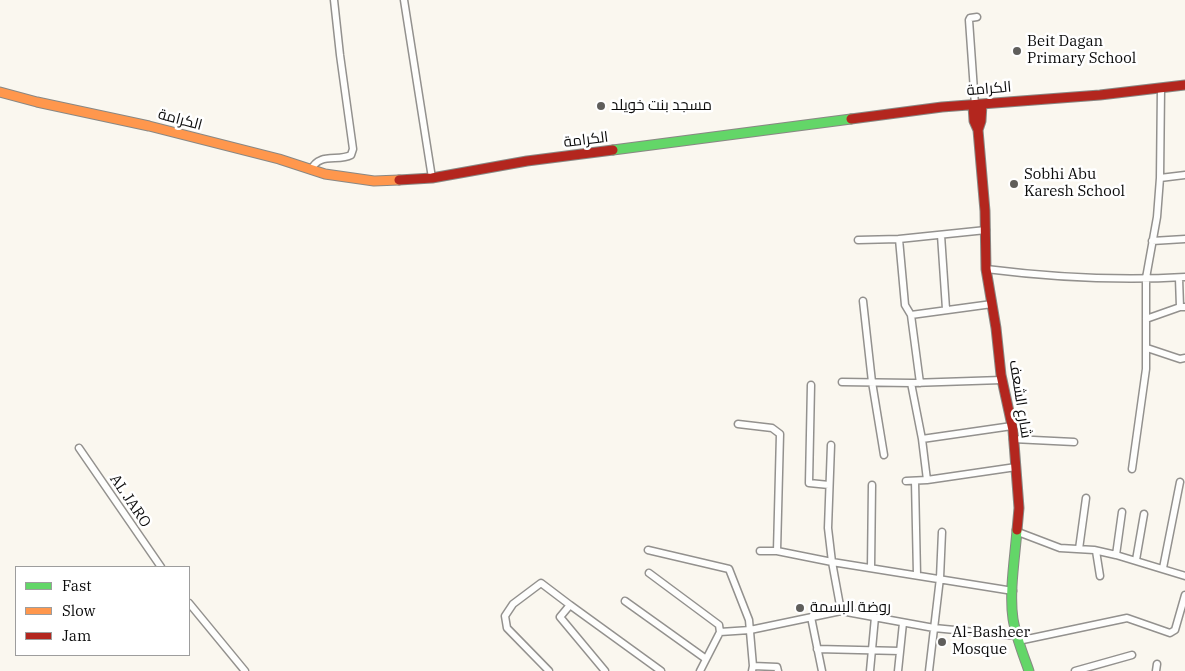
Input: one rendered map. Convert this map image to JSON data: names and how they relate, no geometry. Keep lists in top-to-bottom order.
{
  "streets": {
    "main road": ["الكرامة", "شارع الشعف"],
    "street": ["AL JARO"]
  },
  "crossings": [
    ["الكرامة", "شارع الشعف"]
  ],
  "places": [
    "Beit Dagan Primary School",
    "مسجد بنت خويلد",
    "Sobhi Abu Karesh School",
    "روضة البسمة",
    "Al-Basheer Mosque"
  ],
  "legend": ["Fast", "Slow", "Jam"]
}
